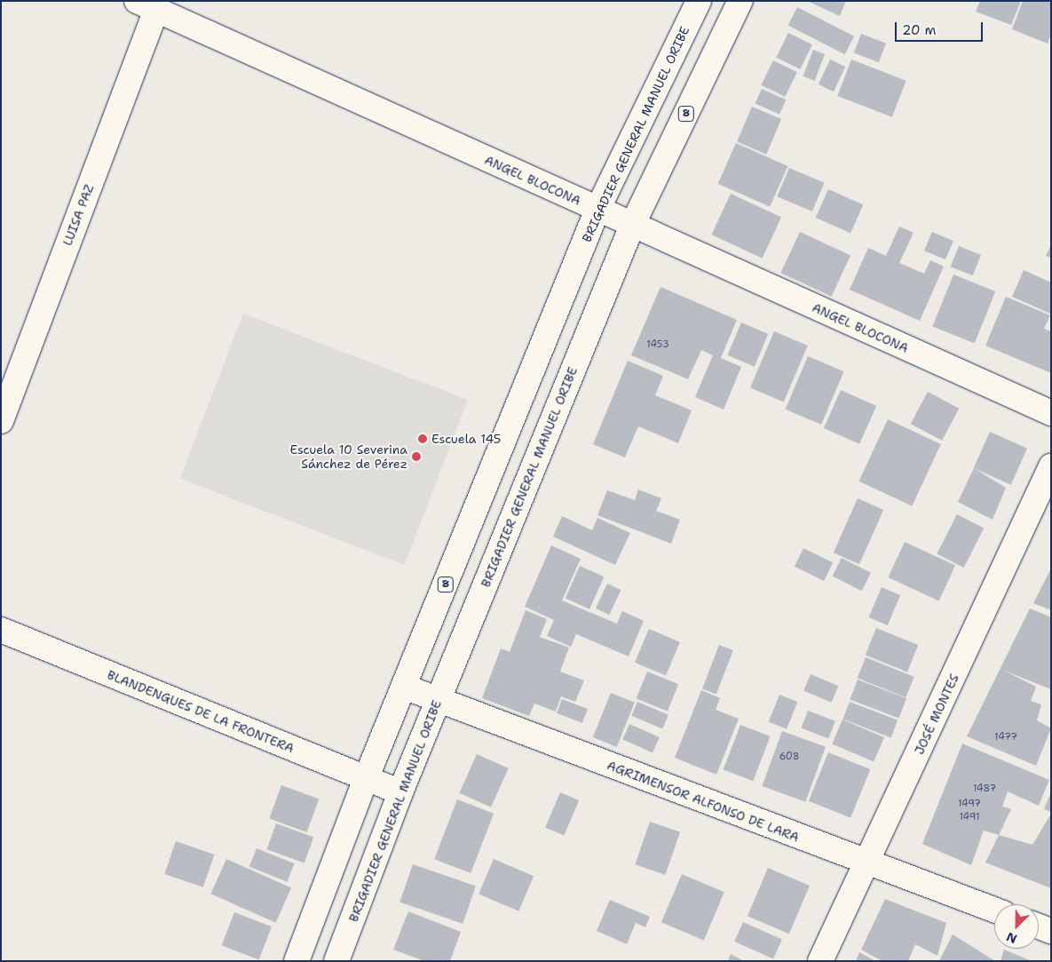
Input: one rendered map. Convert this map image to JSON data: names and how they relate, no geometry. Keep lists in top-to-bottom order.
{
  "streets": {
    "street": [
      "8",
      "BRIGADIER GENERAL MANUEL ORIBE",
      "ANGEL BLOCONA",
      "LUISA PAZ",
      "BLANDENGUES DE LA FRONTERA",
      "JOSÉ MONTES",
      "AGRIMENSOR ALFONSO DE LARA"
    ]
  },
  "crossings": [
    ["BRIGADIER GENERAL MANUEL ORIBE", "ANGEL BLOCONA"],
    ["BRIGADIER GENERAL MANUEL ORIBE", "BLANDENGUES DE LA FRONTERA"],
    ["BRIGADIER GENERAL MANUEL ORIBE", "AGRIMENSOR ALFONSO DE LARA"],
    ["ANGEL BLOCONA", "LUISA PAZ"],
    ["JOSÉ MONTES", "AGRIMENSOR ALFONSO DE LARA"]
  ],
  "places": ["Escuela 145", "Escuela 10 Severina Sánchez de Pérez"],
  "house_numbers": [
    "1453",
    "1477",
    "608",
    "1487",
    "1497",
    "1491"
  ],
  "scale_bar": "20 m",
  "north": "bottom left"
}
